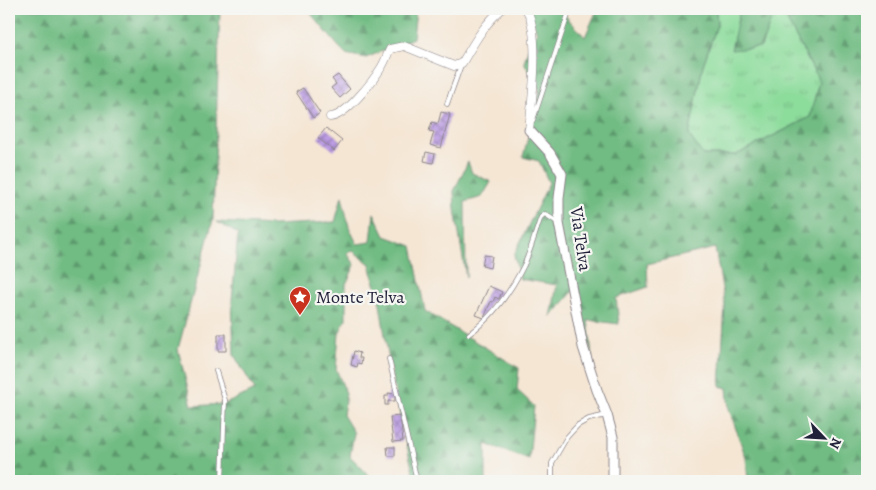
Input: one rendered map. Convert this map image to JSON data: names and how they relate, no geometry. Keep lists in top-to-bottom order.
{
  "streets": {
    "street": ["Via Telva"]
  },
  "places": {
    "place": ["Monte Telva"]
  },
  "north": "bottom right"
}
